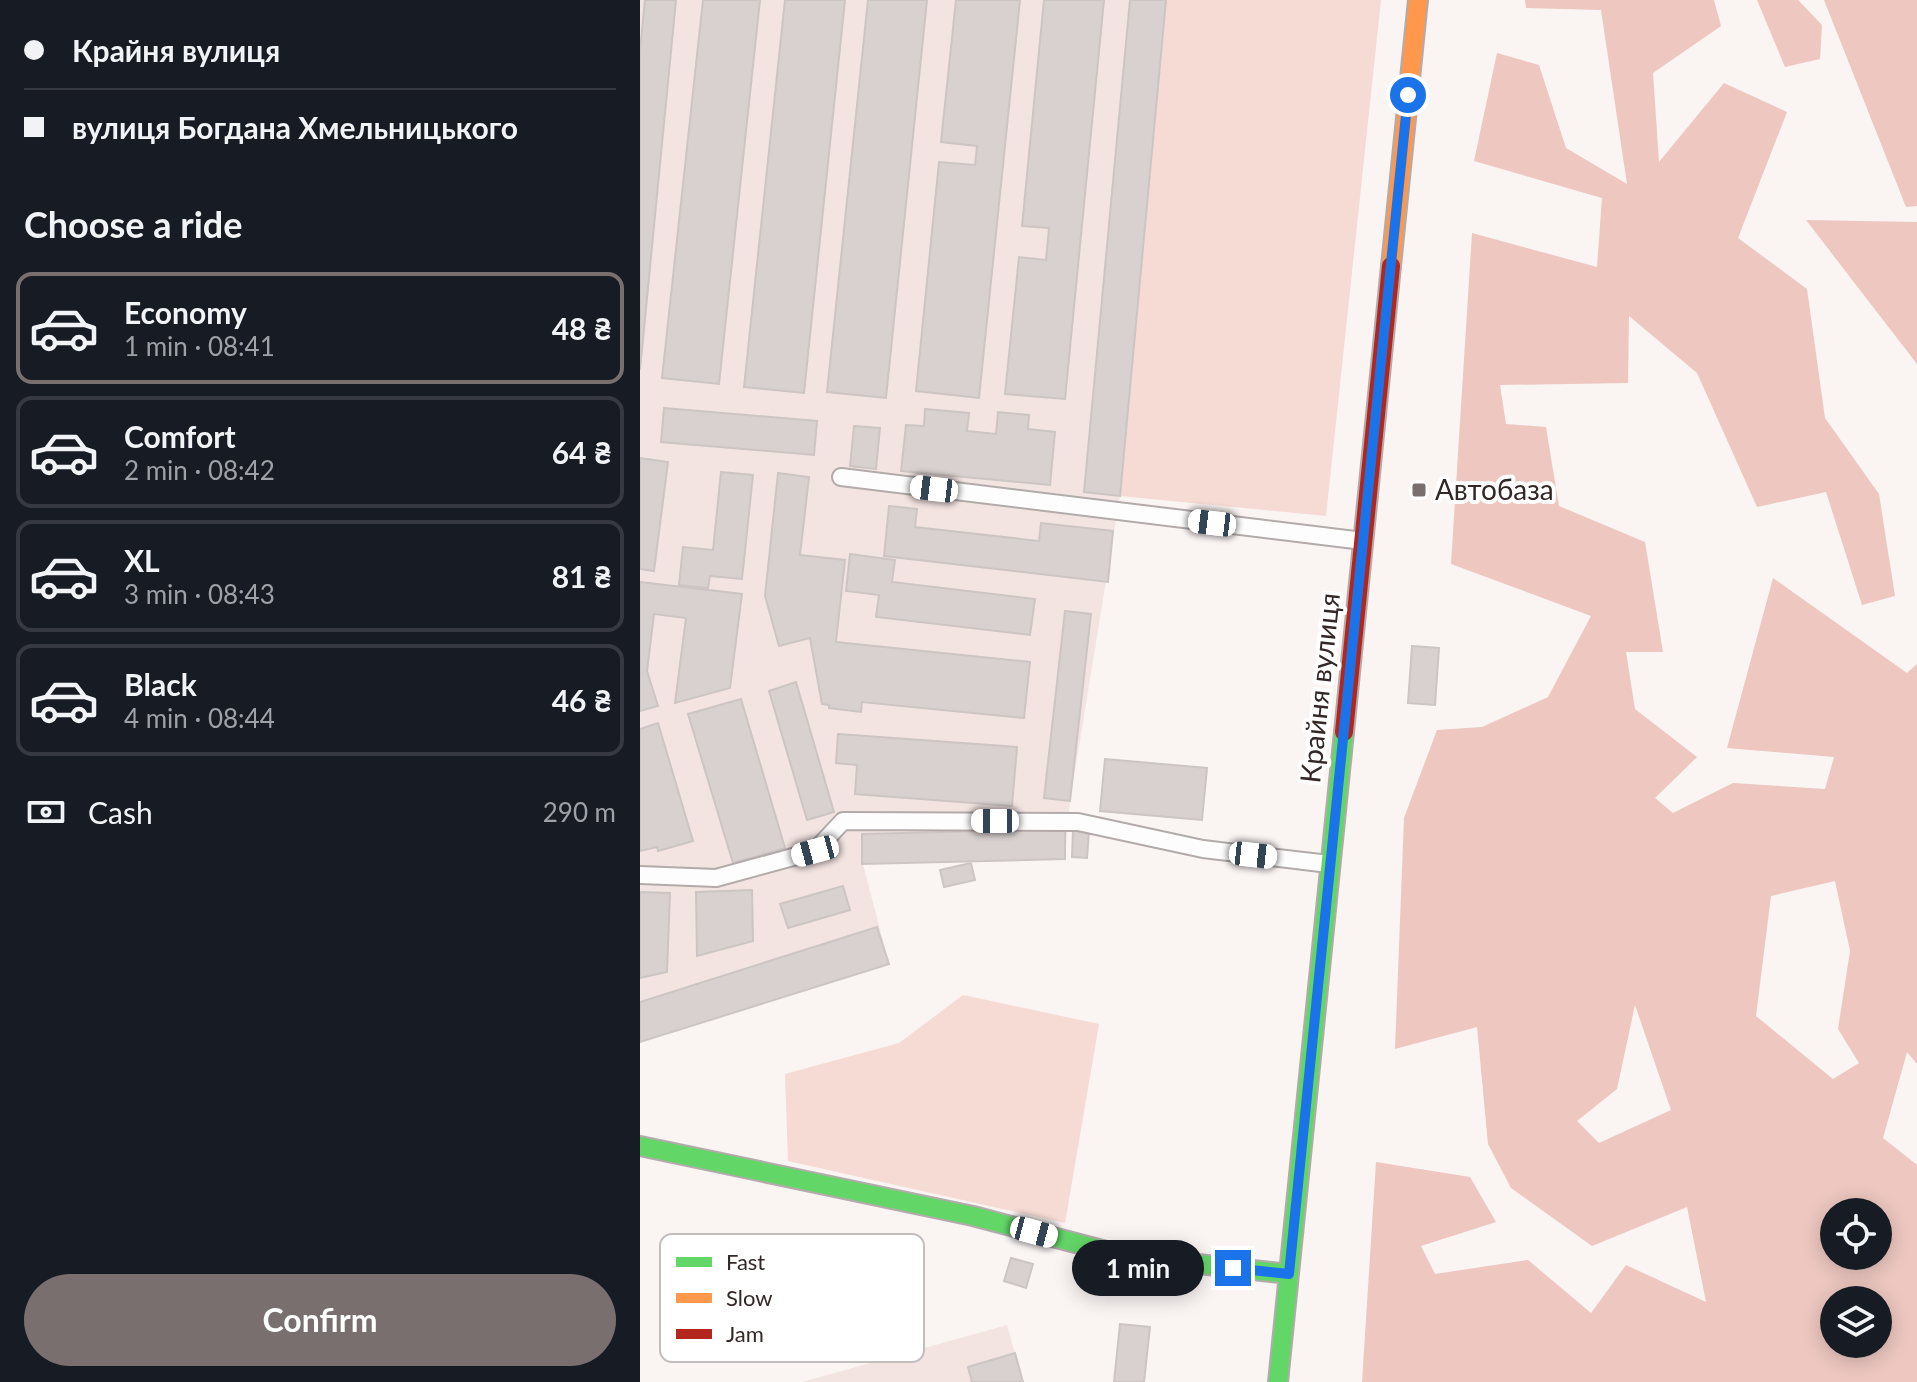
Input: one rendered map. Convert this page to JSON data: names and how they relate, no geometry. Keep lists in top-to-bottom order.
{
  "streets": {
    "street": ["Крайня вулиця"]
  },
  "places": {
    "transit": ["Автобаза"]
  },
  "legend": ["Fast", "Slow", "Jam"],
  "page": {
    "banner": ["Крайня вулиця", "вулиця Богдана Хмельницького"],
    "heading": "Choose a ride",
    "list": [
      {
        "name": "Economy",
        "note": "1 min · 08:41",
        "value": "48 ₴"
      },
      {
        "name": "Comfort",
        "note": "2 min · 08:42",
        "value": "64 ₴"
      },
      {
        "name": "XL",
        "note": "3 min · 08:43",
        "value": "81 ₴"
      },
      {
        "name": "Black",
        "note": "4 min · 08:44",
        "value": "46 ₴"
      }
    ],
    "pay": ["Cash", "290 m"],
    "bubble": "1 min",
    "buttons": "Confirm"
  }
}
